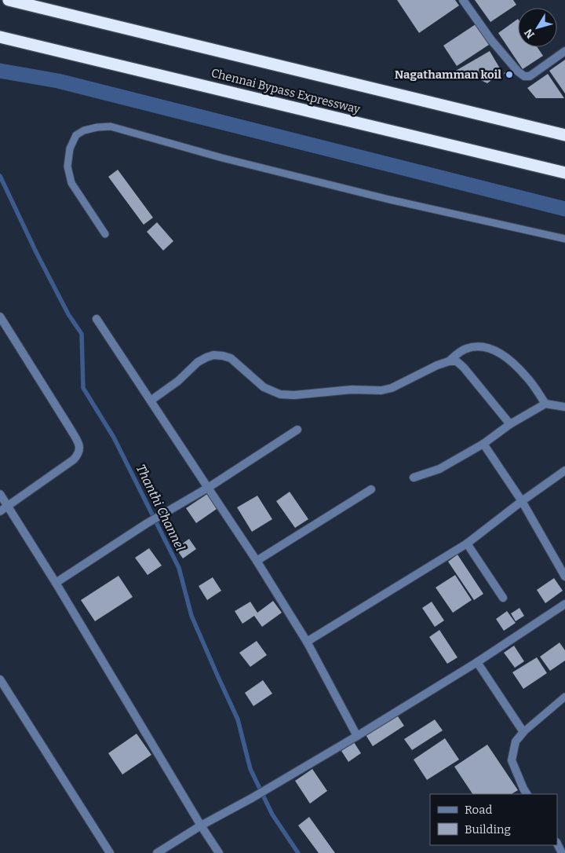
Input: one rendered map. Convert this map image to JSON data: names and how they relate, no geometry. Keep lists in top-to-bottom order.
{
  "streets": {
    "highway": ["Chennai Bypass Expressway"]
  },
  "water": ["Thanthi Channel"],
  "places": ["Nagathamman koil"],
  "legend": ["Road", "Building"],
  "north": "bottom left"
}
